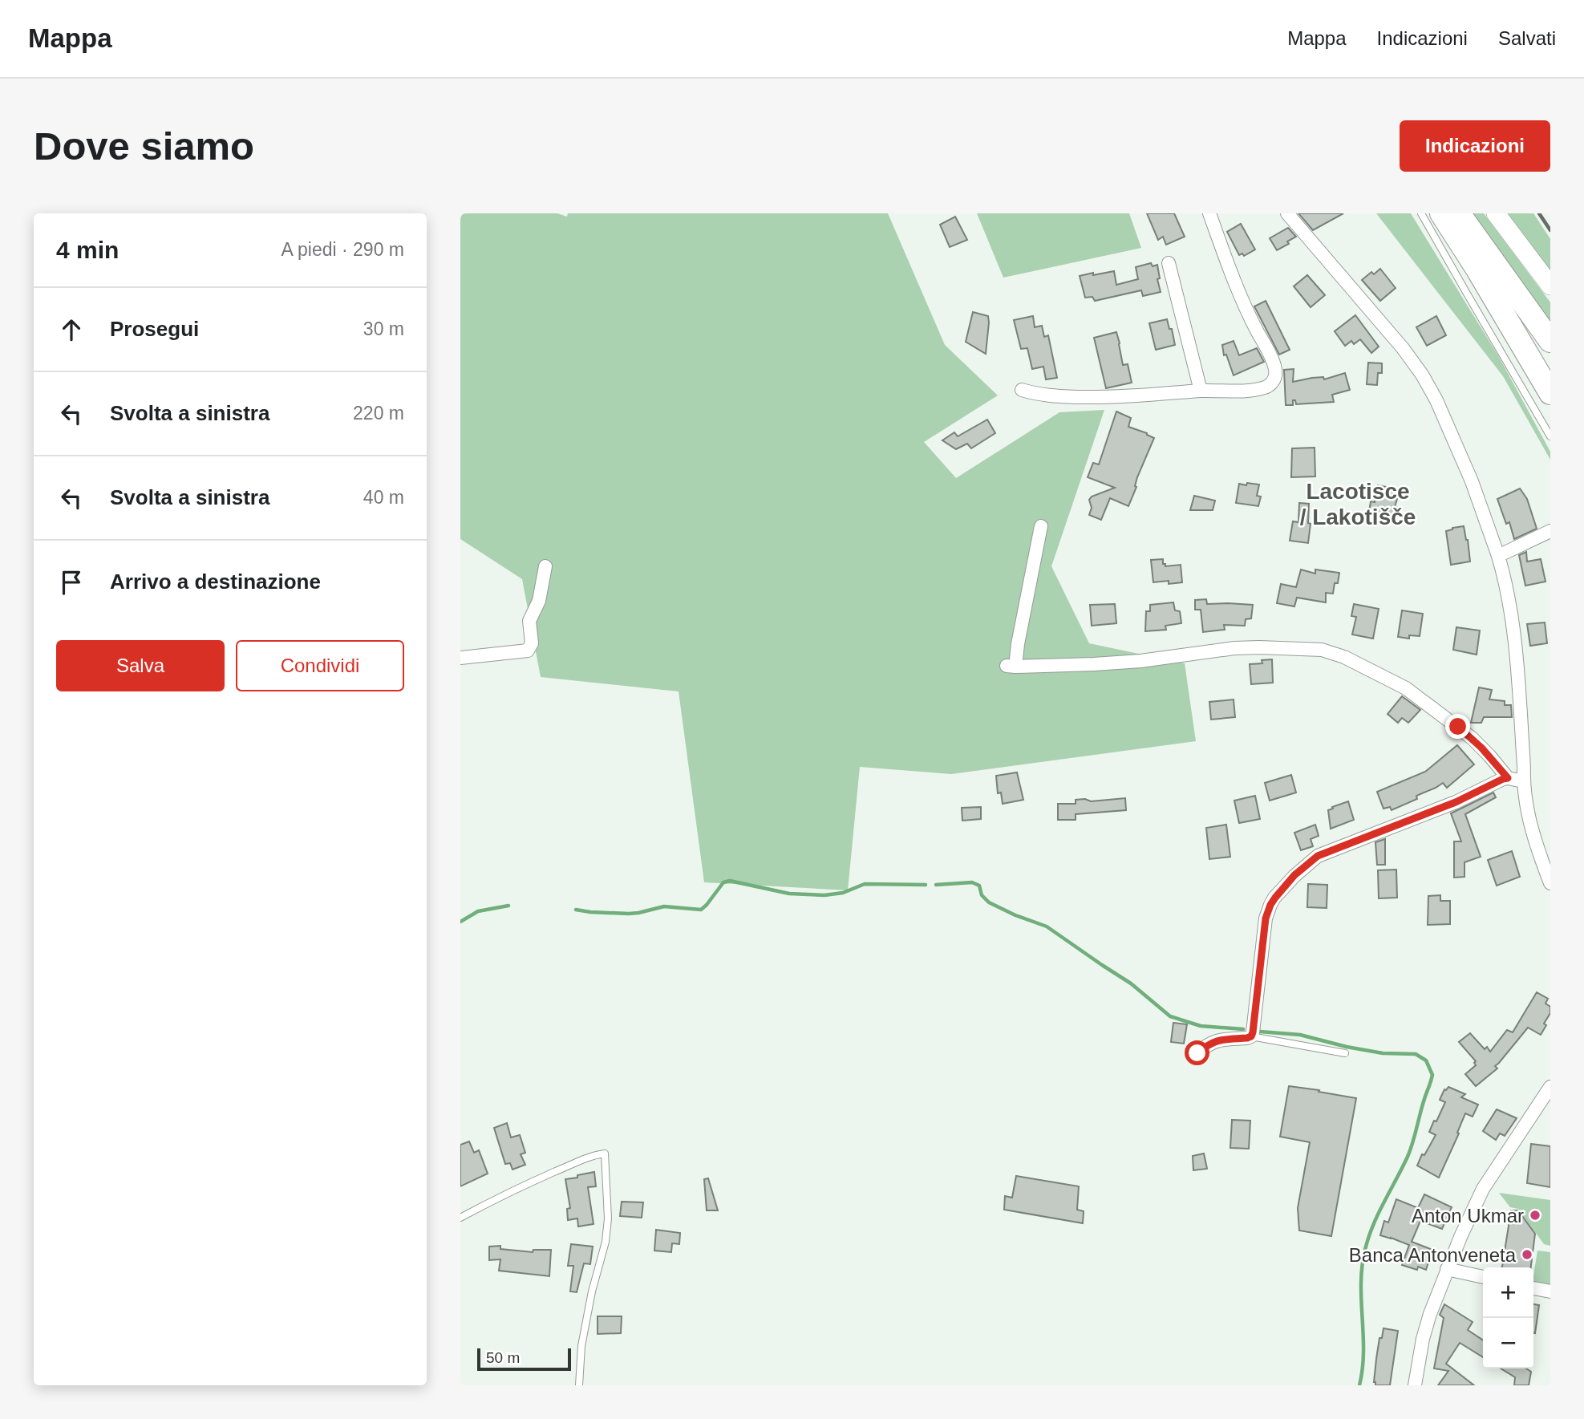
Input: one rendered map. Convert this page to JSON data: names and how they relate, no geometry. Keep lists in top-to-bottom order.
{
  "districts": ["Lacotisce / Lakotišče"],
  "places": ["Anton Ukmar", "Banca Antonveneta"],
  "scale_bar": "50 m",
  "page": {
    "header": "Mappa",
    "nav": ["Mappa", "Indicazioni", "Salvati"],
    "buttons": [
      "Indicazioni",
      ["Salva", "Condividi"]
    ],
    "title": "Dove siamo",
    "heading": ["4 min", "A piedi · 290 m"],
    "list": [
      ["Prosegui", "30 m"],
      ["Svolta a sinistra", "220 m"],
      ["Svolta a sinistra", "40 m"],
      "Arrivo a destinazione"
    ],
    "map_buttons": ["+", "−"],
    "scale": "50 m"
  }
}
